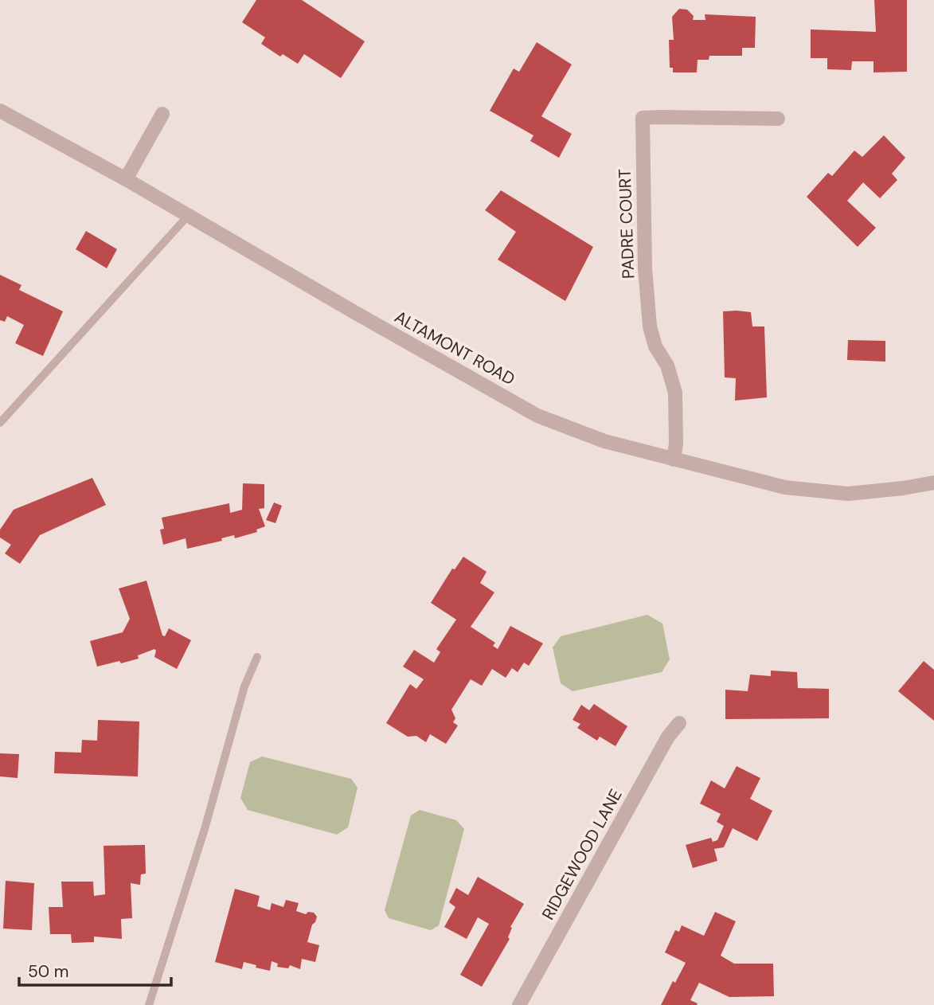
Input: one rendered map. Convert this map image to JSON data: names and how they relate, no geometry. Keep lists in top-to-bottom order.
{
  "streets": {
    "street": ["PADRE COURT", "ALTAMONT ROAD", "RIDGEWOOD LANE"]
  },
  "crossings": [
    ["PADRE COURT", "ALTAMONT ROAD"]
  ],
  "scale_bar": "50 m"
}
